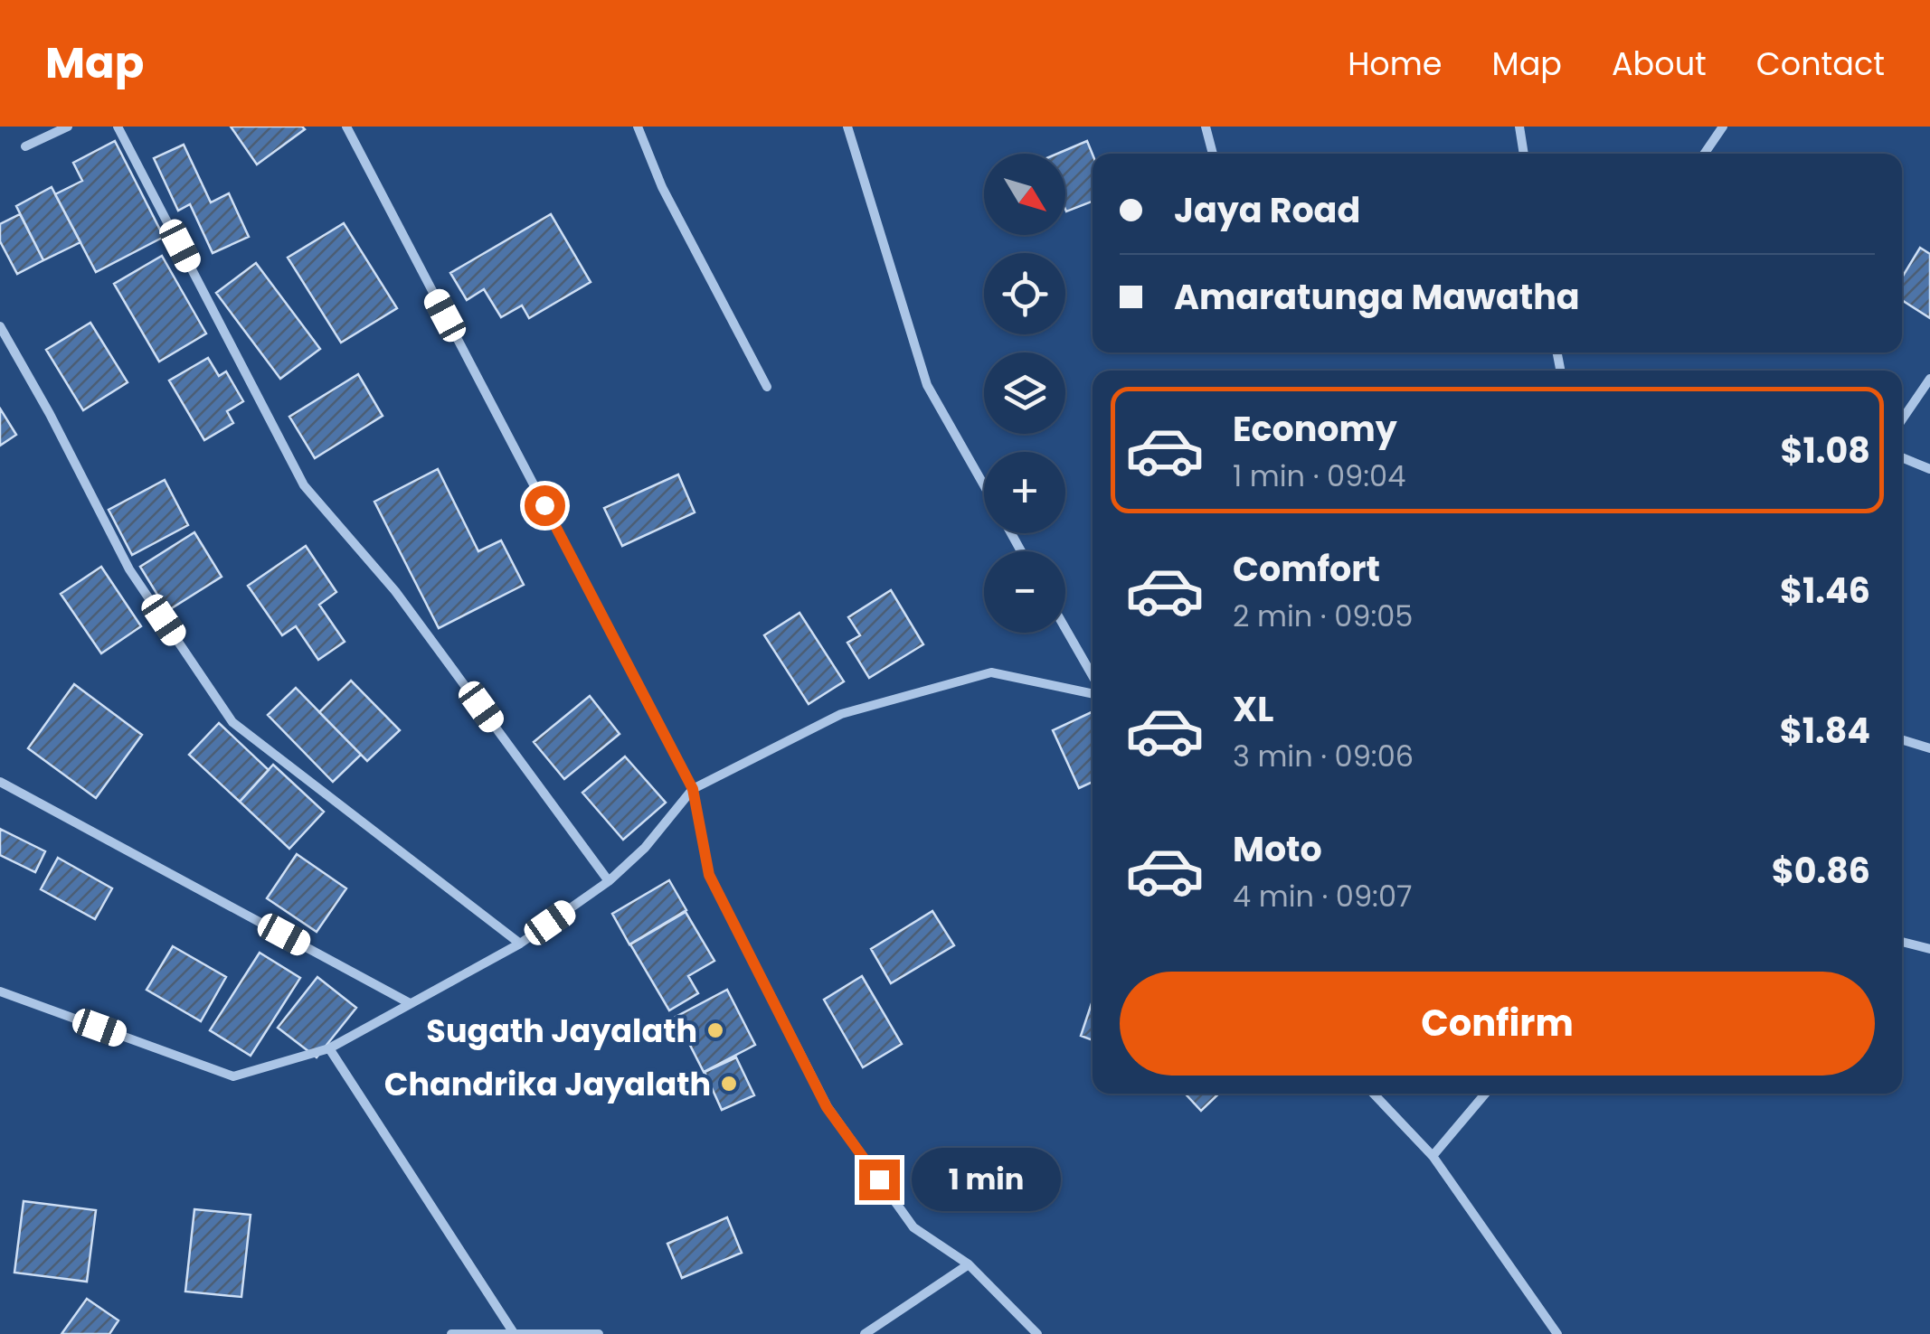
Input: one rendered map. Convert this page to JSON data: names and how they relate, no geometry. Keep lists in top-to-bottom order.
{
  "places": ["Sugath Jayalath", "Chandrika Jayalath"],
  "north": "bottom right",
  "page": {
    "header": "Map",
    "nav": [
      "Home",
      "Map",
      "About",
      "Contact"
    ],
    "map_buttons": ["+", "−"],
    "banner": ["Jaya Road", "Amaratunga Mawatha"],
    "list": [
      {
        "name": "Economy",
        "note": "1 min · 09:04",
        "value": "$1.08"
      },
      {
        "name": "Comfort",
        "note": "2 min · 09:05",
        "value": "$1.46"
      },
      {
        "name": "XL",
        "note": "3 min · 09:06",
        "value": "$1.84"
      },
      {
        "name": "Moto",
        "note": "4 min · 09:07",
        "value": "$0.86"
      }
    ],
    "buttons": "Confirm",
    "bubble": "1 min"
  }
}
